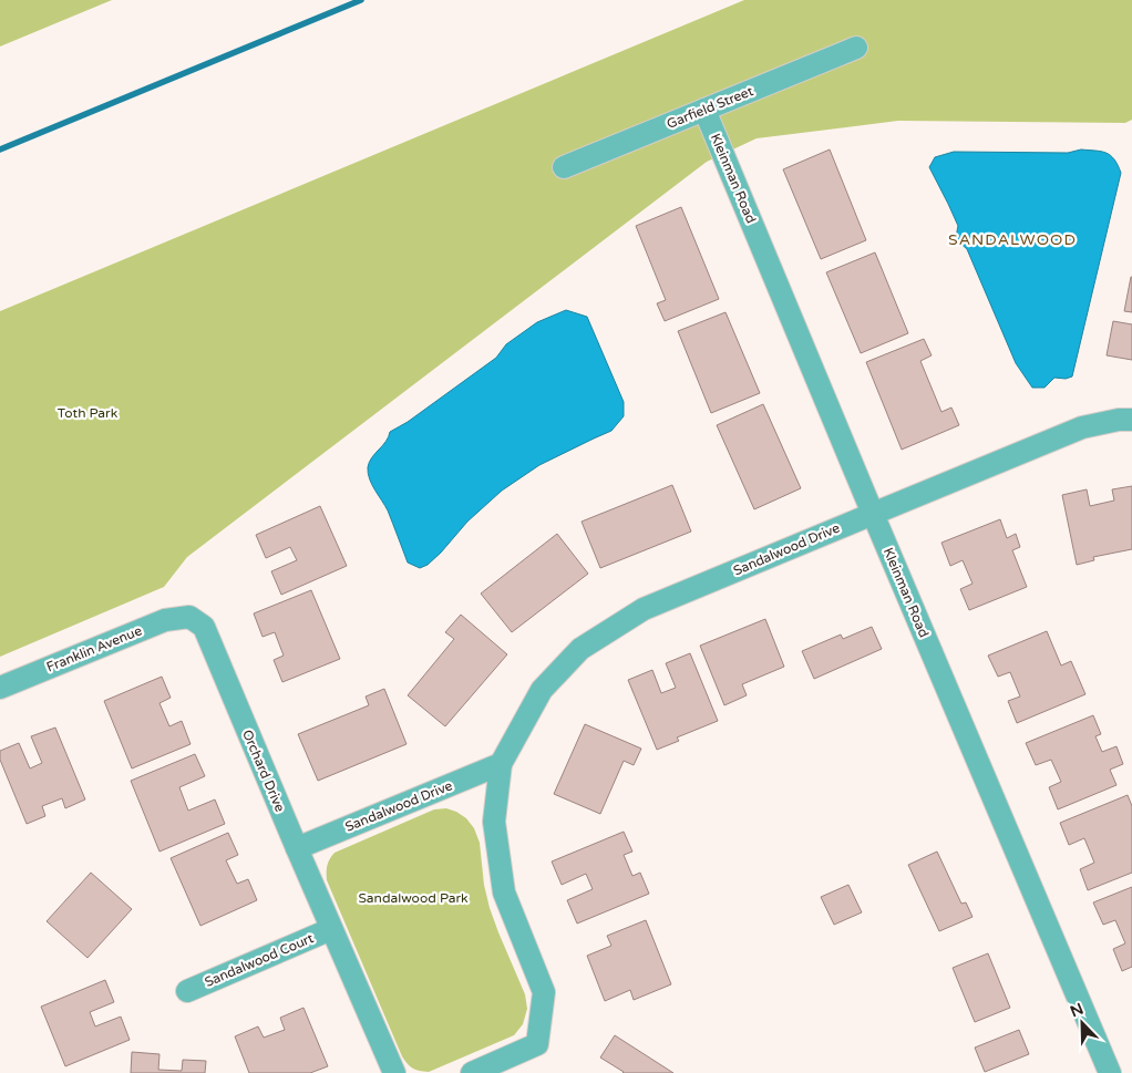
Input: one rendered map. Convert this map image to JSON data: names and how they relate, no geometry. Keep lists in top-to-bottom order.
{
  "streets": {
    "street": [
      "Garfield Street",
      "Kleinman Road",
      "Sandalwood Drive",
      "Franklin Avenue",
      "Orchard Drive",
      "Sandalwood Court"
    ]
  },
  "crossings": [
    ["Garfield Street", "Kleinman Road"],
    ["Kleinman Road", "Sandalwood Drive"],
    ["Sandalwood Drive", "Orchard Drive"],
    ["Franklin Avenue", "Orchard Drive"],
    ["Orchard Drive", "Sandalwood Court"]
  ],
  "districts": ["SANDALWOOD"],
  "parks": ["Toth Park", "Sandalwood Park"],
  "north": "top left"
}
